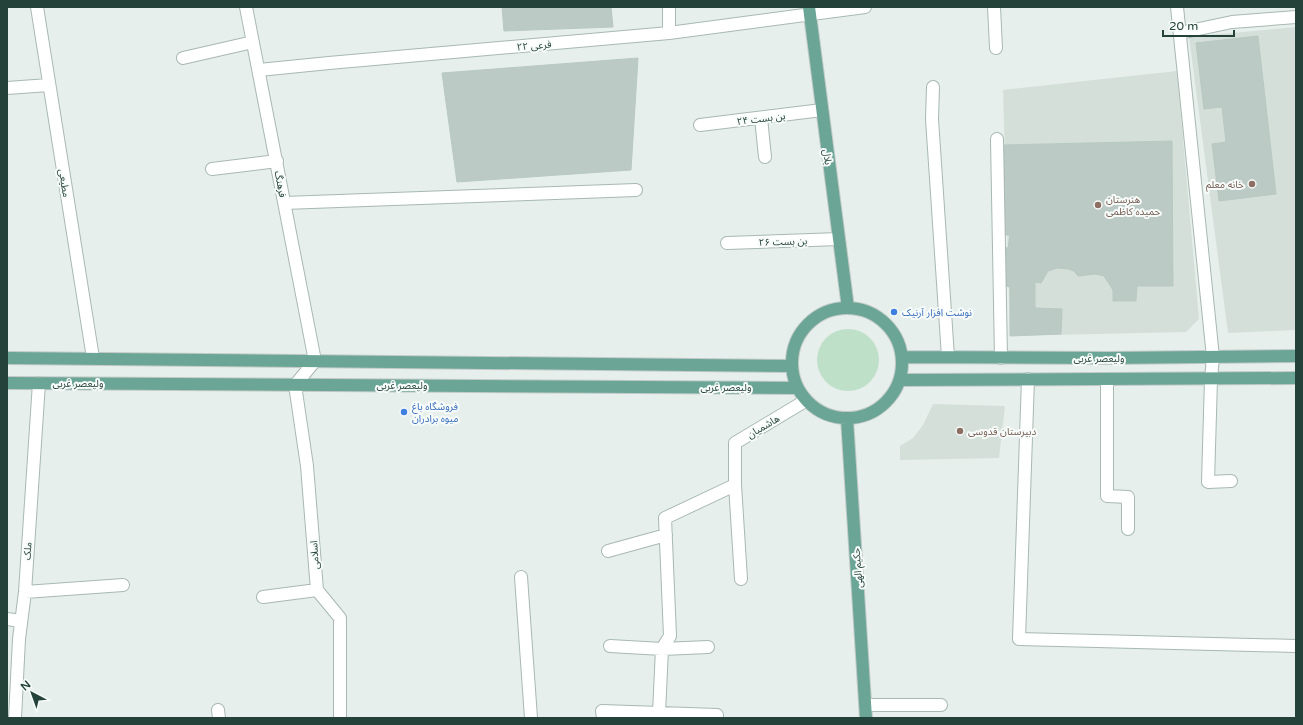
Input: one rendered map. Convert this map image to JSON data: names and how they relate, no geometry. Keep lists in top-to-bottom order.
{
  "streets": {
    "main road": ["بلال", "ولیعصر غربی", "حکیم الهی"],
    "street": [
      "فرعی ۲۲",
      "بن بست ۲۴",
      "مطیعی",
      "فرهنگ",
      "بن بست ۲۶",
      "هاشمیان",
      "ملک",
      "اسلامی"
    ]
  },
  "crossings": [
    ["فرعی ۲۲", "بلال"],
    ["فرعی ۲۲", "فرهنگ"],
    ["بن بست ۲۴", "بلال"],
    ["بلال", "بن بست ۲۶"],
    ["بلال", "ولیعصر غربی"],
    ["بلال", "هاشمیان"],
    ["بلال", "حکیم الهی"],
    ["ولیعصر غربی", "هاشمیان"],
    ["ولیعصر غربی", "ملک"],
    ["ولیعصر غربی", "اسلامی"],
    ["ولیعصر غربی", "حکیم الهی"],
    ["هاشمیان", "حکیم الهی"]
  ],
  "places": [
    "خانه معلم",
    "هنرستان حمیده کاظمی",
    "نوشت افزار آرنیک",
    "فروشگاه باغ میوه برادران",
    "دبیرستان قدوسی"
  ],
  "scale_bar": "20 m",
  "north": "top left"
}
